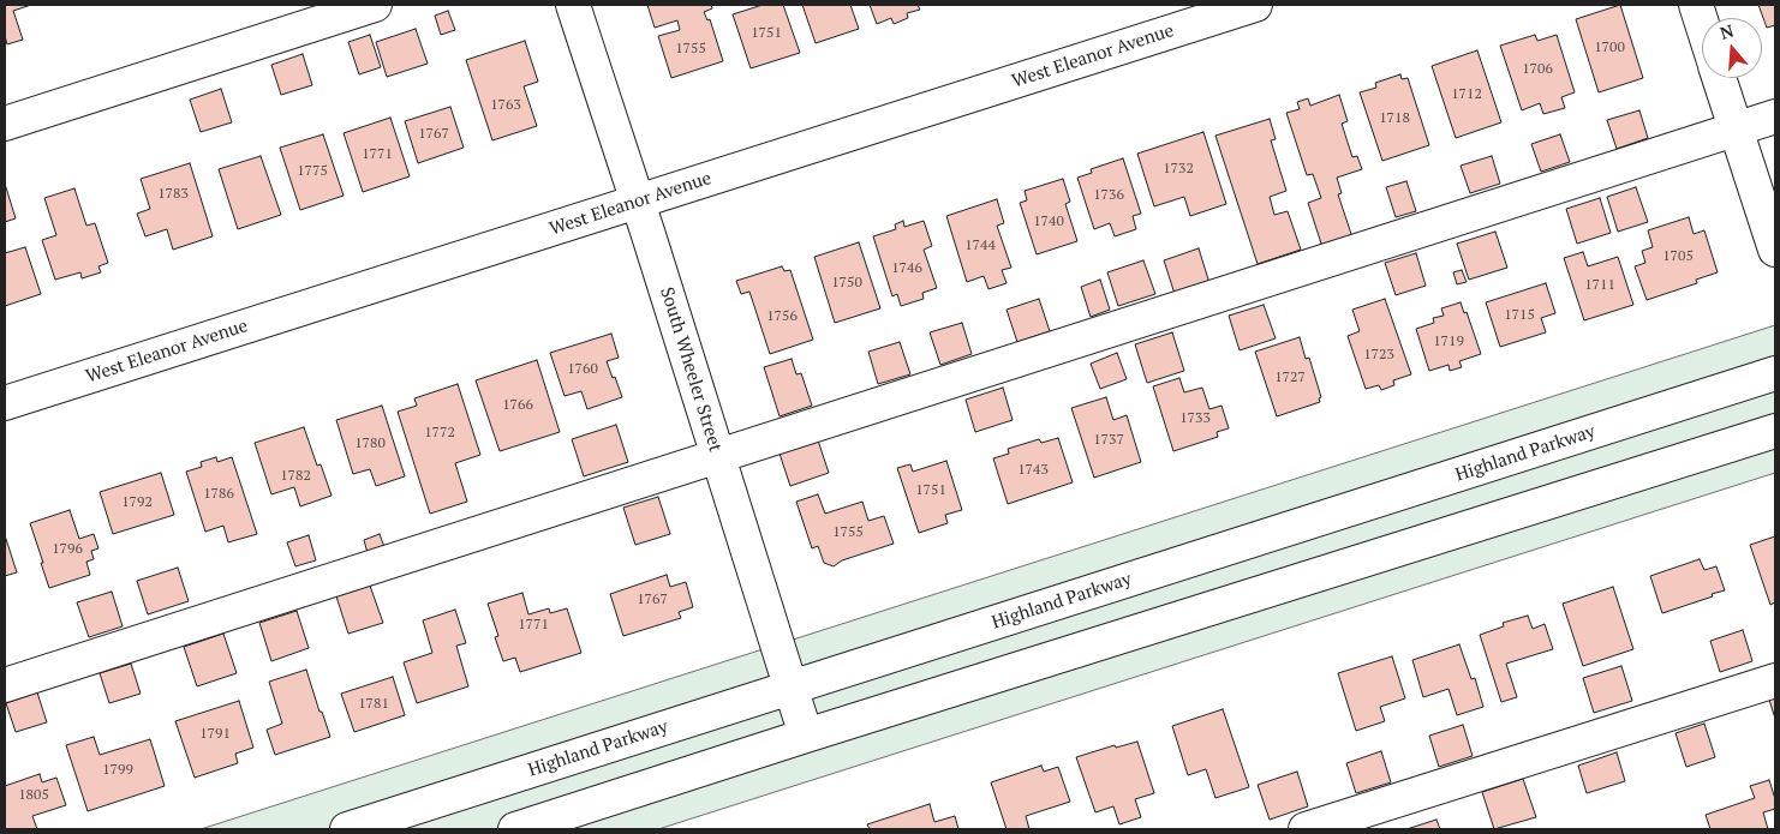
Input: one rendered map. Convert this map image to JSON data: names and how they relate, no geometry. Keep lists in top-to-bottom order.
{
  "streets": {
    "street": ["West Eleanor Avenue", "South Wheeler Street", "Highland Parkway"]
  },
  "crossings": [
    ["West Eleanor Avenue", "South Wheeler Street"],
    ["South Wheeler Street", "Highland Parkway"]
  ],
  "house_numbers": [
    "1751",
    "1700",
    "1755",
    "1706",
    "1712",
    "1763",
    "1718",
    "1767",
    "1771",
    "1732",
    "1775",
    "1783",
    "1736",
    "1740",
    "1744",
    "1705",
    "1746",
    "1750",
    "1711",
    "1715",
    "1756",
    "1719",
    "1723",
    "1760",
    "1727",
    "1766",
    "1733",
    "1772",
    "1737",
    "1780",
    "1743",
    "1782",
    "1751",
    "1786",
    "1792",
    "1755",
    "1796",
    "1767",
    "1771",
    "1781",
    "1791",
    "1799",
    "1805"
  ],
  "north": "top"
}
